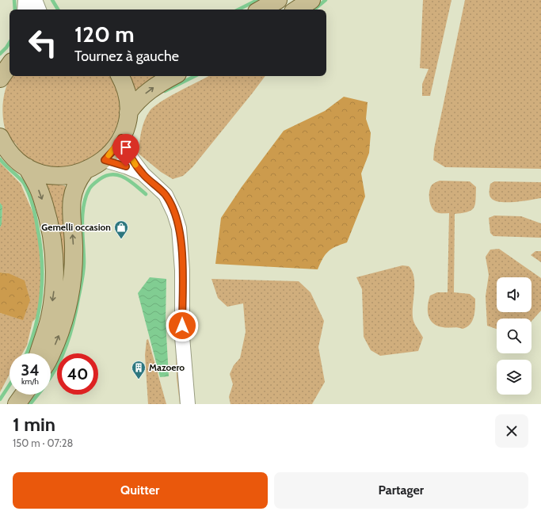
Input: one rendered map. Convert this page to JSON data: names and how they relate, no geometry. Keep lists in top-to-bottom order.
{
  "places": {
    "shop": ["Gemelli occasion"],
    "building": ["Mazoero"]
  },
  "page": {
    "turn": ["120 m", "Tournez à gauche"],
    "speed": "34 km/h",
    "limit": "40",
    "heading": ["1 min", "150 m · 07:28"],
    "buttons": ["Quitter", "Partager"]
  }
}
